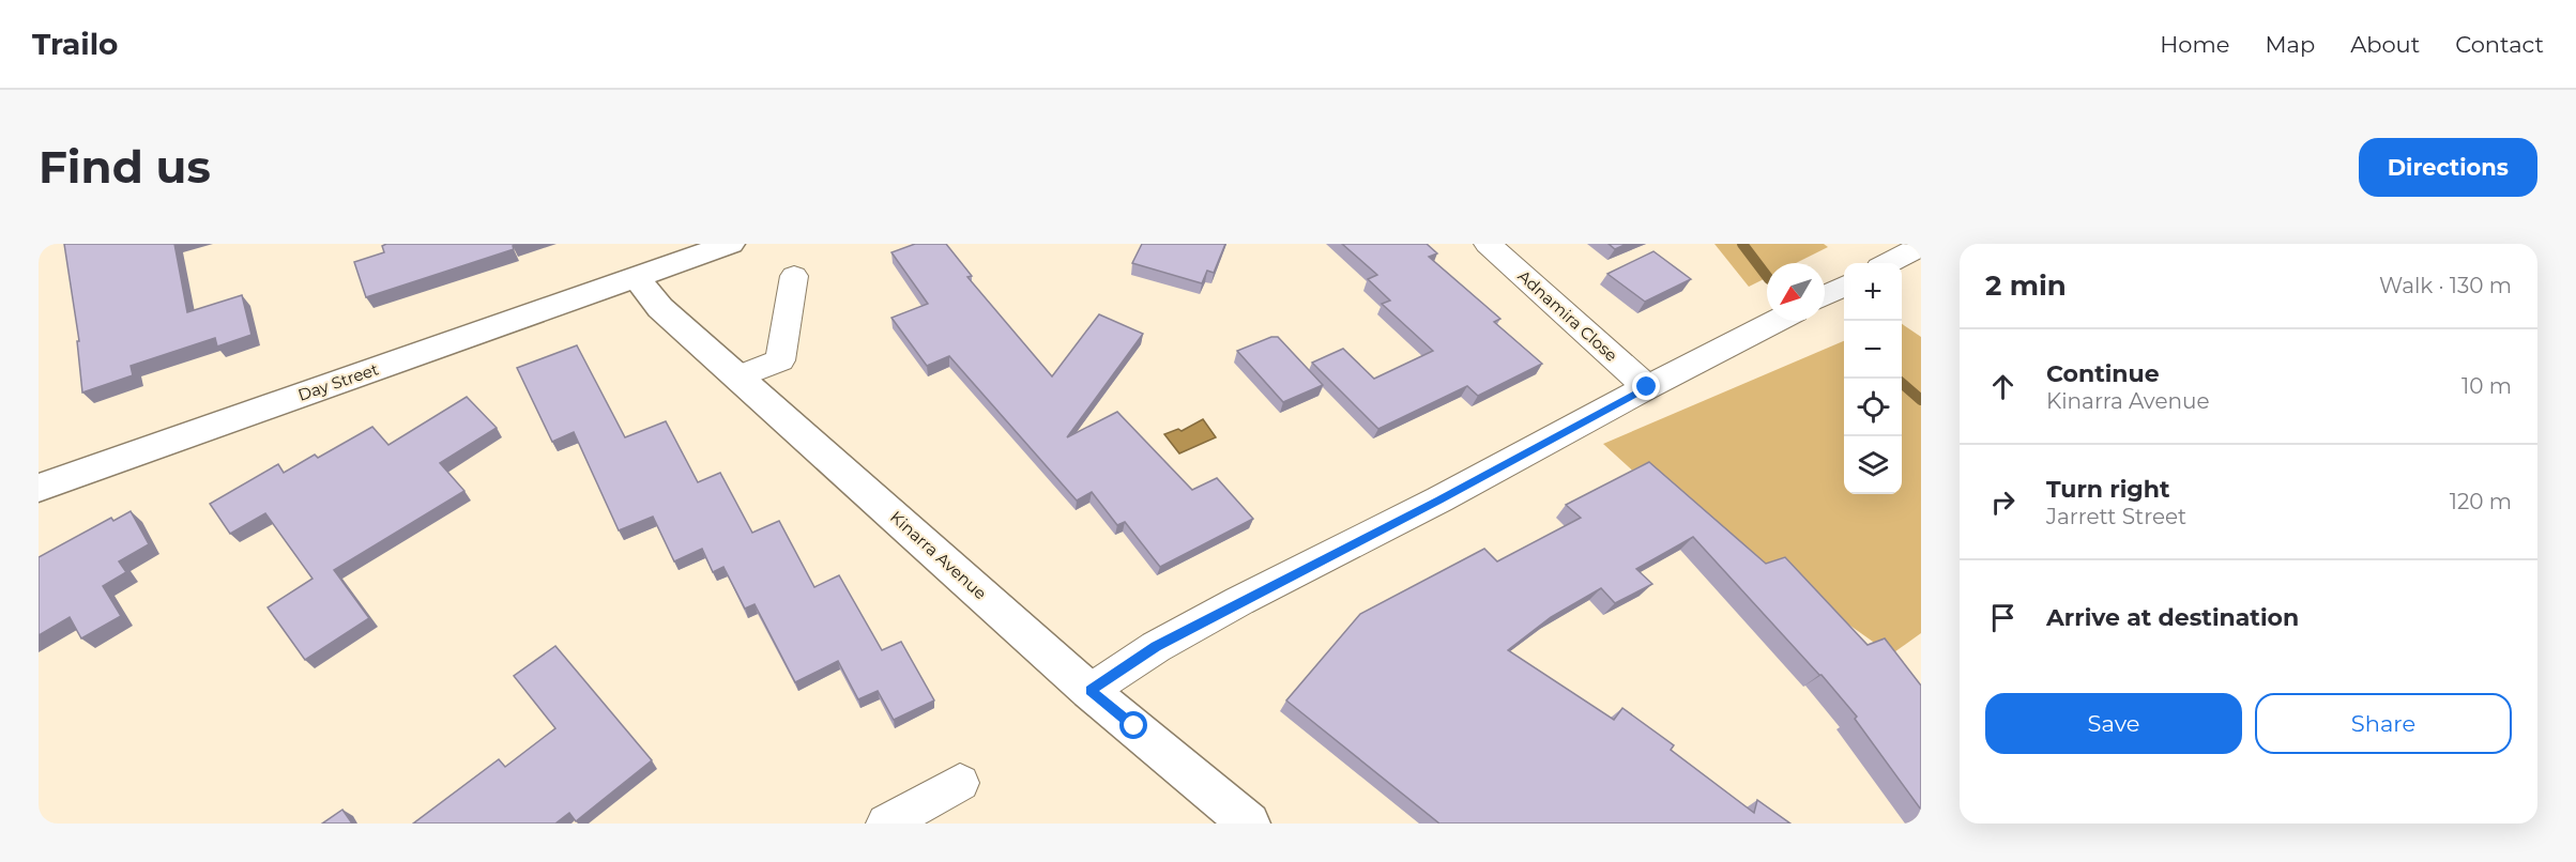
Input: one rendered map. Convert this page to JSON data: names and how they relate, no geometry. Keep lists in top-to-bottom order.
{
  "streets": {
    "street": ["Adnamira Close", "Day Street", "Kinarra Avenue"]
  },
  "crossings": [
    ["Day Street", "Kinarra Avenue"]
  ],
  "north": "bottom left",
  "page": {
    "header": "Trailo",
    "nav": [
      "Home",
      "Map",
      "About",
      "Contact"
    ],
    "buttons": [
      "Directions",
      ["Save", "Share"]
    ],
    "title": "Find us",
    "heading": ["2 min", "Walk · 130 m"],
    "map_buttons": ["+", "−"],
    "list": [
      ["Continue", "Kinarra Avenue", "10 m"],
      ["Turn right", "Jarrett Street", "120 m"],
      "Arrive at destination"
    ]
  }
}
